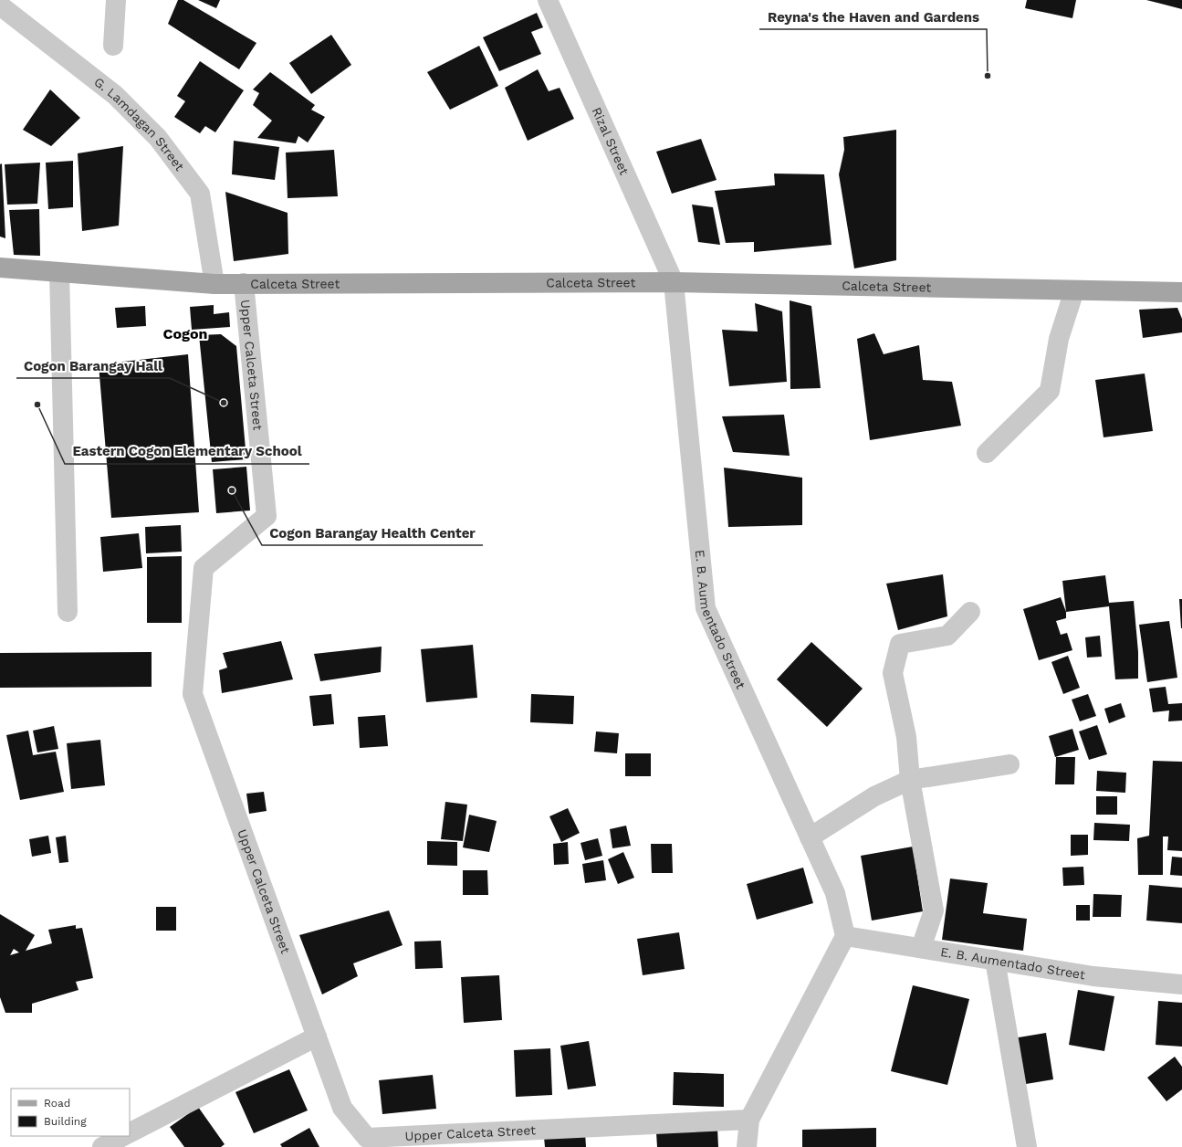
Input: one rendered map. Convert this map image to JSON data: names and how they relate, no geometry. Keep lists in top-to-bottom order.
{
  "streets": {
    "main road": ["Calceta Street"],
    "street": [
      "G. Lamdagan Street",
      "Rizal Street",
      "Upper Calceta Street",
      "E. B. Aumentado Street"
    ]
  },
  "crossings": [
    ["G. Lamdagan Street", "Calceta Street"],
    ["Rizal Street", "Calceta Street"],
    ["Rizal Street", "E. B. Aumentado Street"],
    ["Calceta Street", "Upper Calceta Street"],
    ["Calceta Street", "E. B. Aumentado Street"]
  ],
  "districts": ["Cogon"],
  "places": [
    "Reyna's the Haven and Gardens",
    "Cogon Barangay Hall",
    "Eastern Cogon Elementary School",
    "Cogon Barangay Health Center"
  ],
  "legend": ["Road", "Building"]
}
